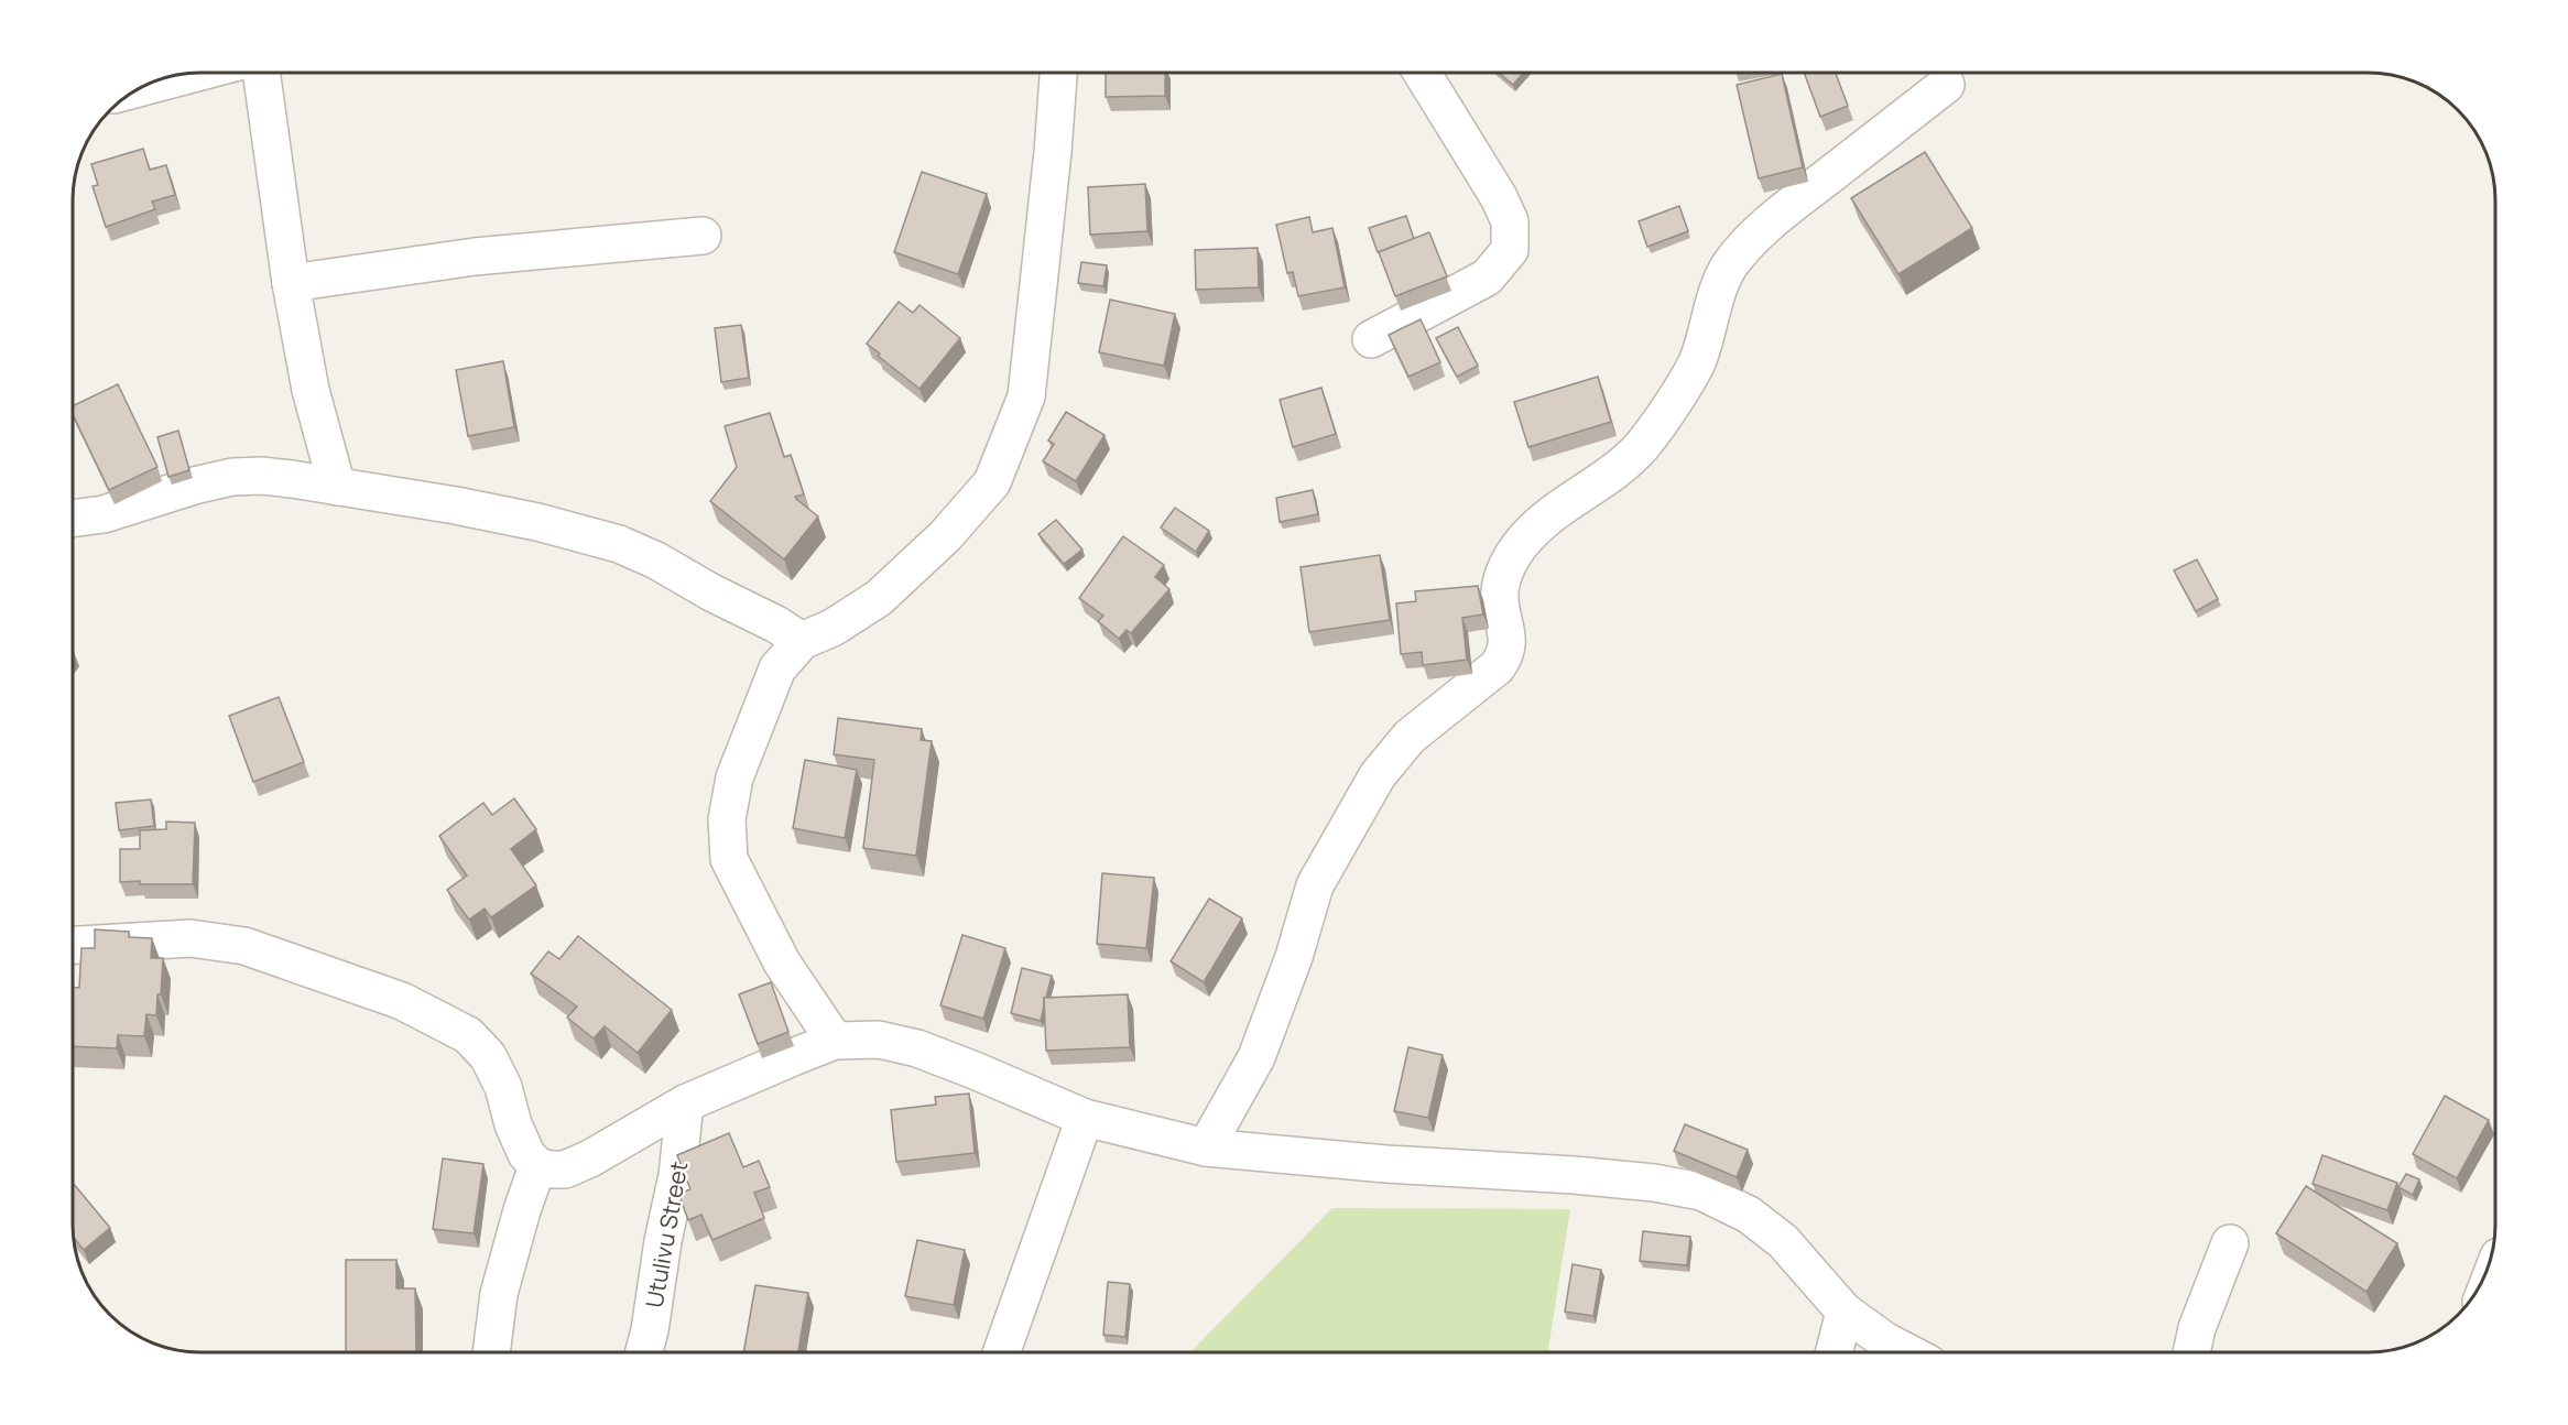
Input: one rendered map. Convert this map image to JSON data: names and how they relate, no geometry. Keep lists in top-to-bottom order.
{
  "streets": {
    "street": ["Utulivu Street"]
  }
}
